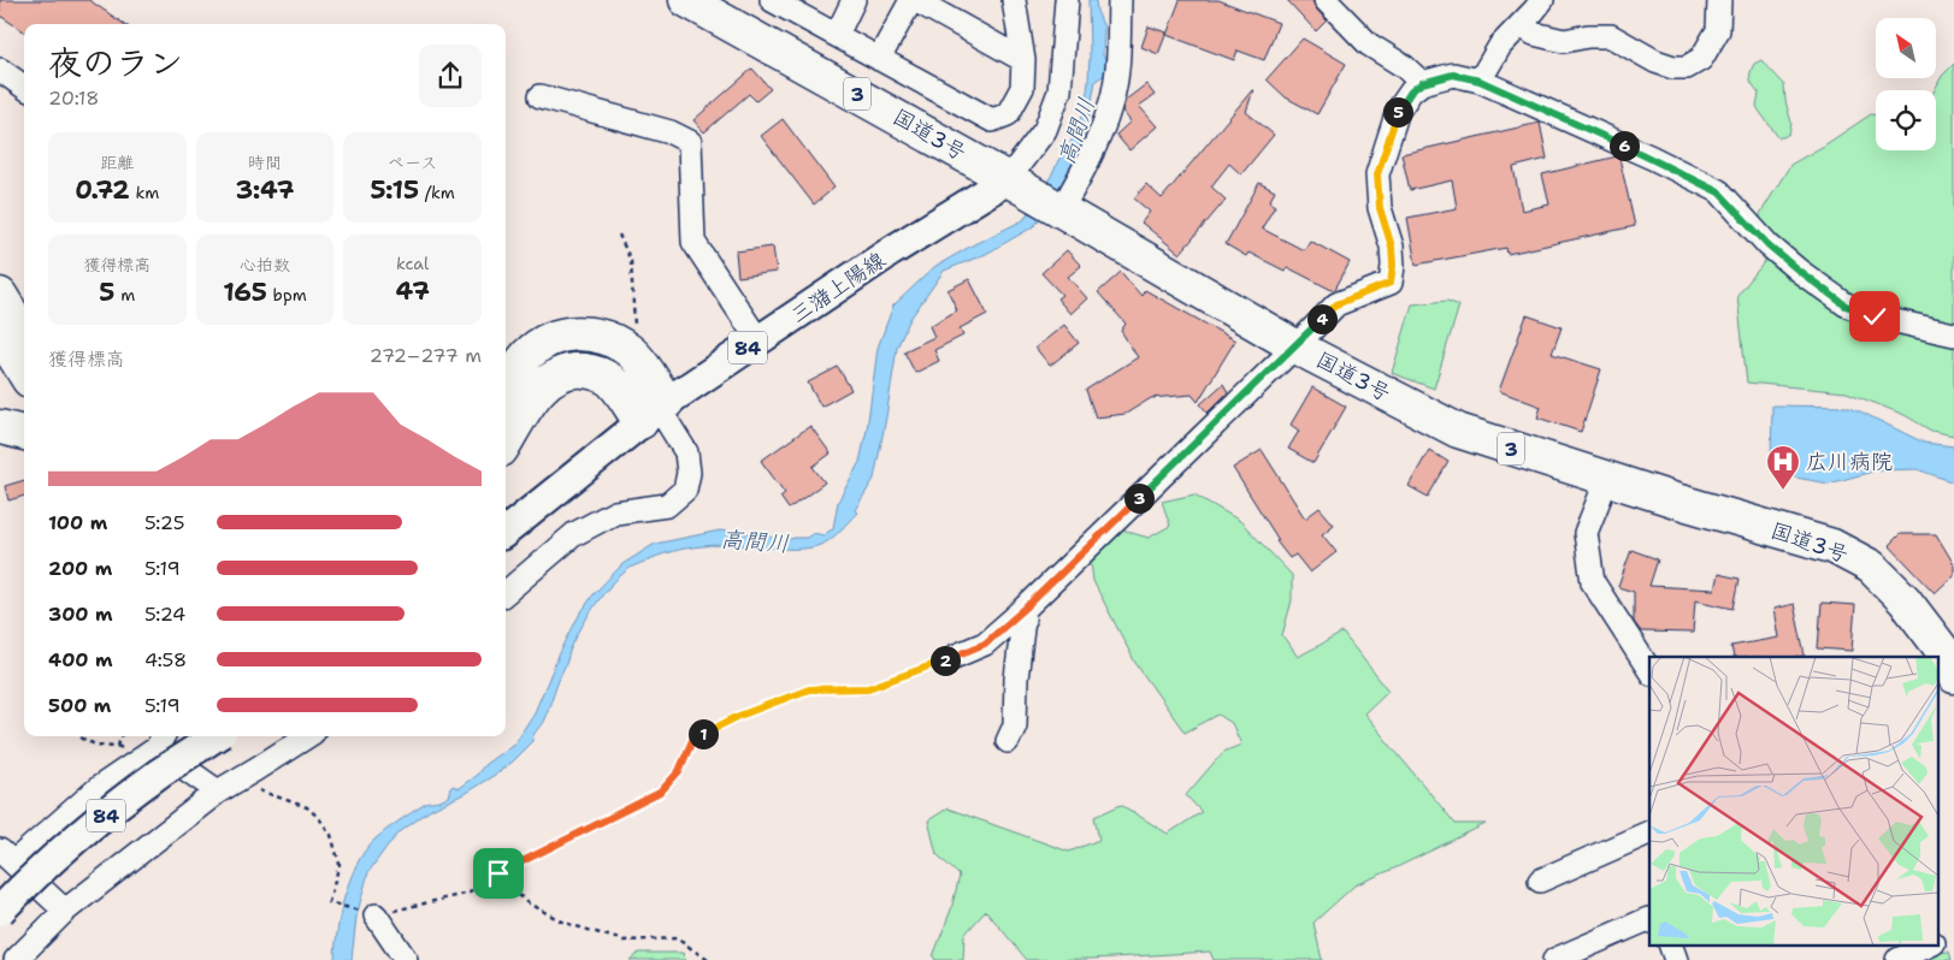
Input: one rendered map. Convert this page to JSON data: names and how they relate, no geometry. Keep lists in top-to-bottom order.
{
  "streets": {
    "highway": ["3", "国道3号"],
    "main road": ["三潴上陽線", "84"]
  },
  "crossings": [
    ["国道3号", "三潴上陽線"]
  ],
  "water": ["高間川"],
  "places": {
    "hospital": ["広川病院"]
  },
  "north": "top left",
  "page": {
    "heading": ["夜のラン", "20:18"],
    "pins": [
      "5",
      "6",
      "4",
      "3",
      "2",
      "1"
    ],
    "stats": [
      ["距離", "0.72 km"],
      ["時間", "3:47"],
      ["ペース", "5:15 /km"],
      ["獲得標高", "5 m"],
      ["心拍数", "165 bpm"],
      ["kcal", "47"]
    ],
    "chart": ["獲得標高", "272–277 m"],
    "list": [
      {
        "name": "100 m",
        "note": "5:25"
      },
      {
        "name": "200 m",
        "note": "5:19"
      },
      {
        "name": "300 m",
        "note": "5:24"
      },
      {
        "name": "400 m",
        "note": "4:58"
      },
      {
        "name": "500 m",
        "note": "5:19"
      }
    ]
  }
}
